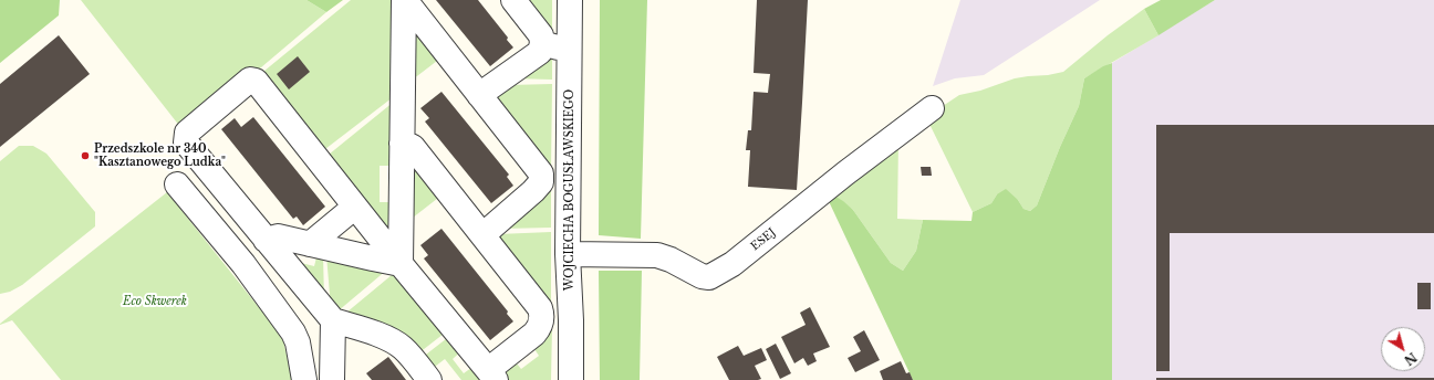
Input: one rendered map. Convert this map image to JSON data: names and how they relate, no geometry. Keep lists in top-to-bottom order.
{
  "streets": {
    "street": ["WOJCIECHA BOGUSŁAWSKIEGO", "ESEJ"]
  },
  "crossings": [
    ["WOJCIECHA BOGUSŁAWSKIEGO", "ESEJ"]
  ],
  "parks": ["Eco Skwerek"],
  "places": ["Przedszkole nr 340 \"Kasztanowego Ludka\""],
  "north": "bottom right"
}
